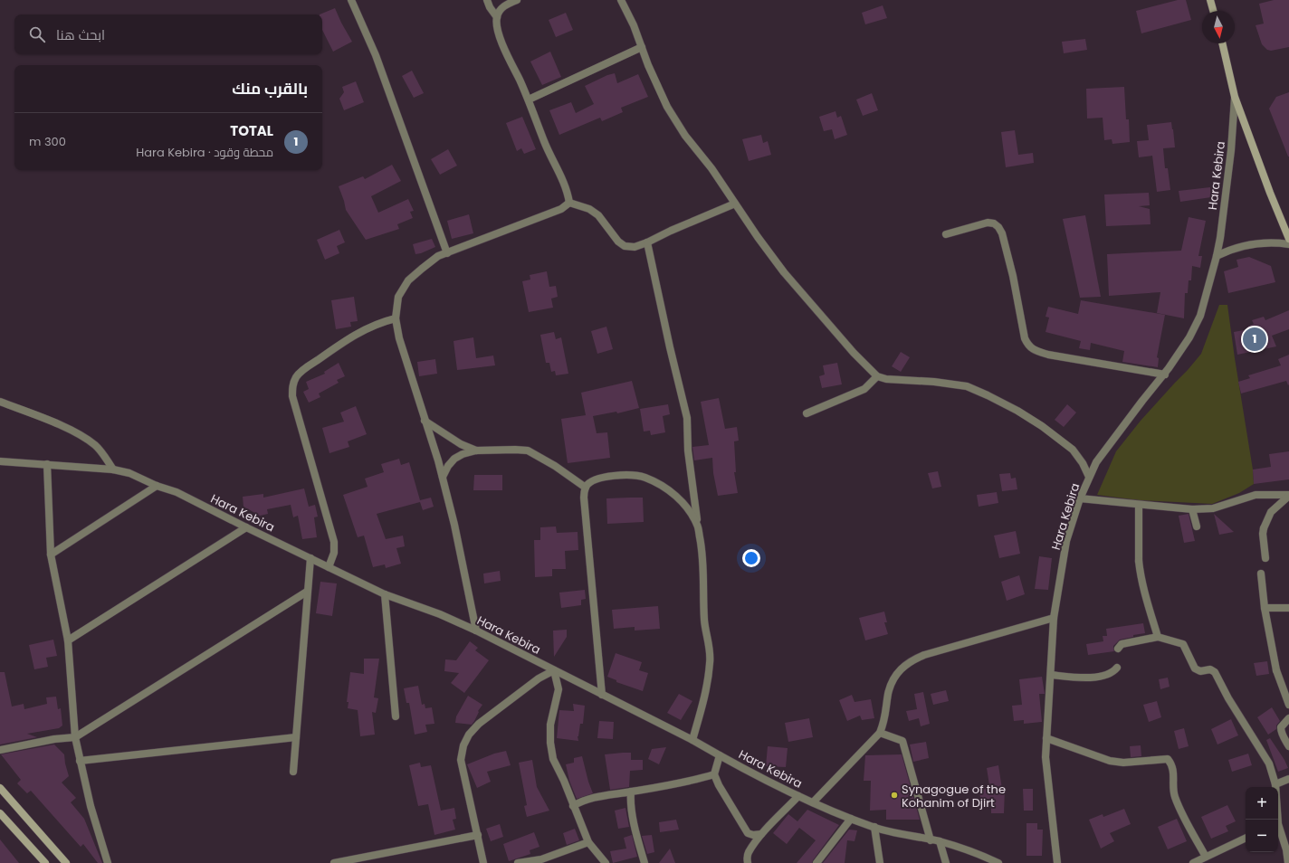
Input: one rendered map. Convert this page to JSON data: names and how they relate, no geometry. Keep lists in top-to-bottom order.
{
  "streets": {
    "street": ["Hara Kebira"]
  },
  "places": ["Synagogue of the Kohanim of Djirt"],
  "north": "bottom",
  "page": {
    "search": "ابحث هنا",
    "heading": "بالقرب منك",
    "list": [
      {
        "mark": "1",
        "name": "TOTAL",
        "note": "محطة وقود · Hara Kebira",
        "value": "300 m"
      }
    ],
    "pins": "1",
    "map_buttons": ["+", "−"]
  }
}
